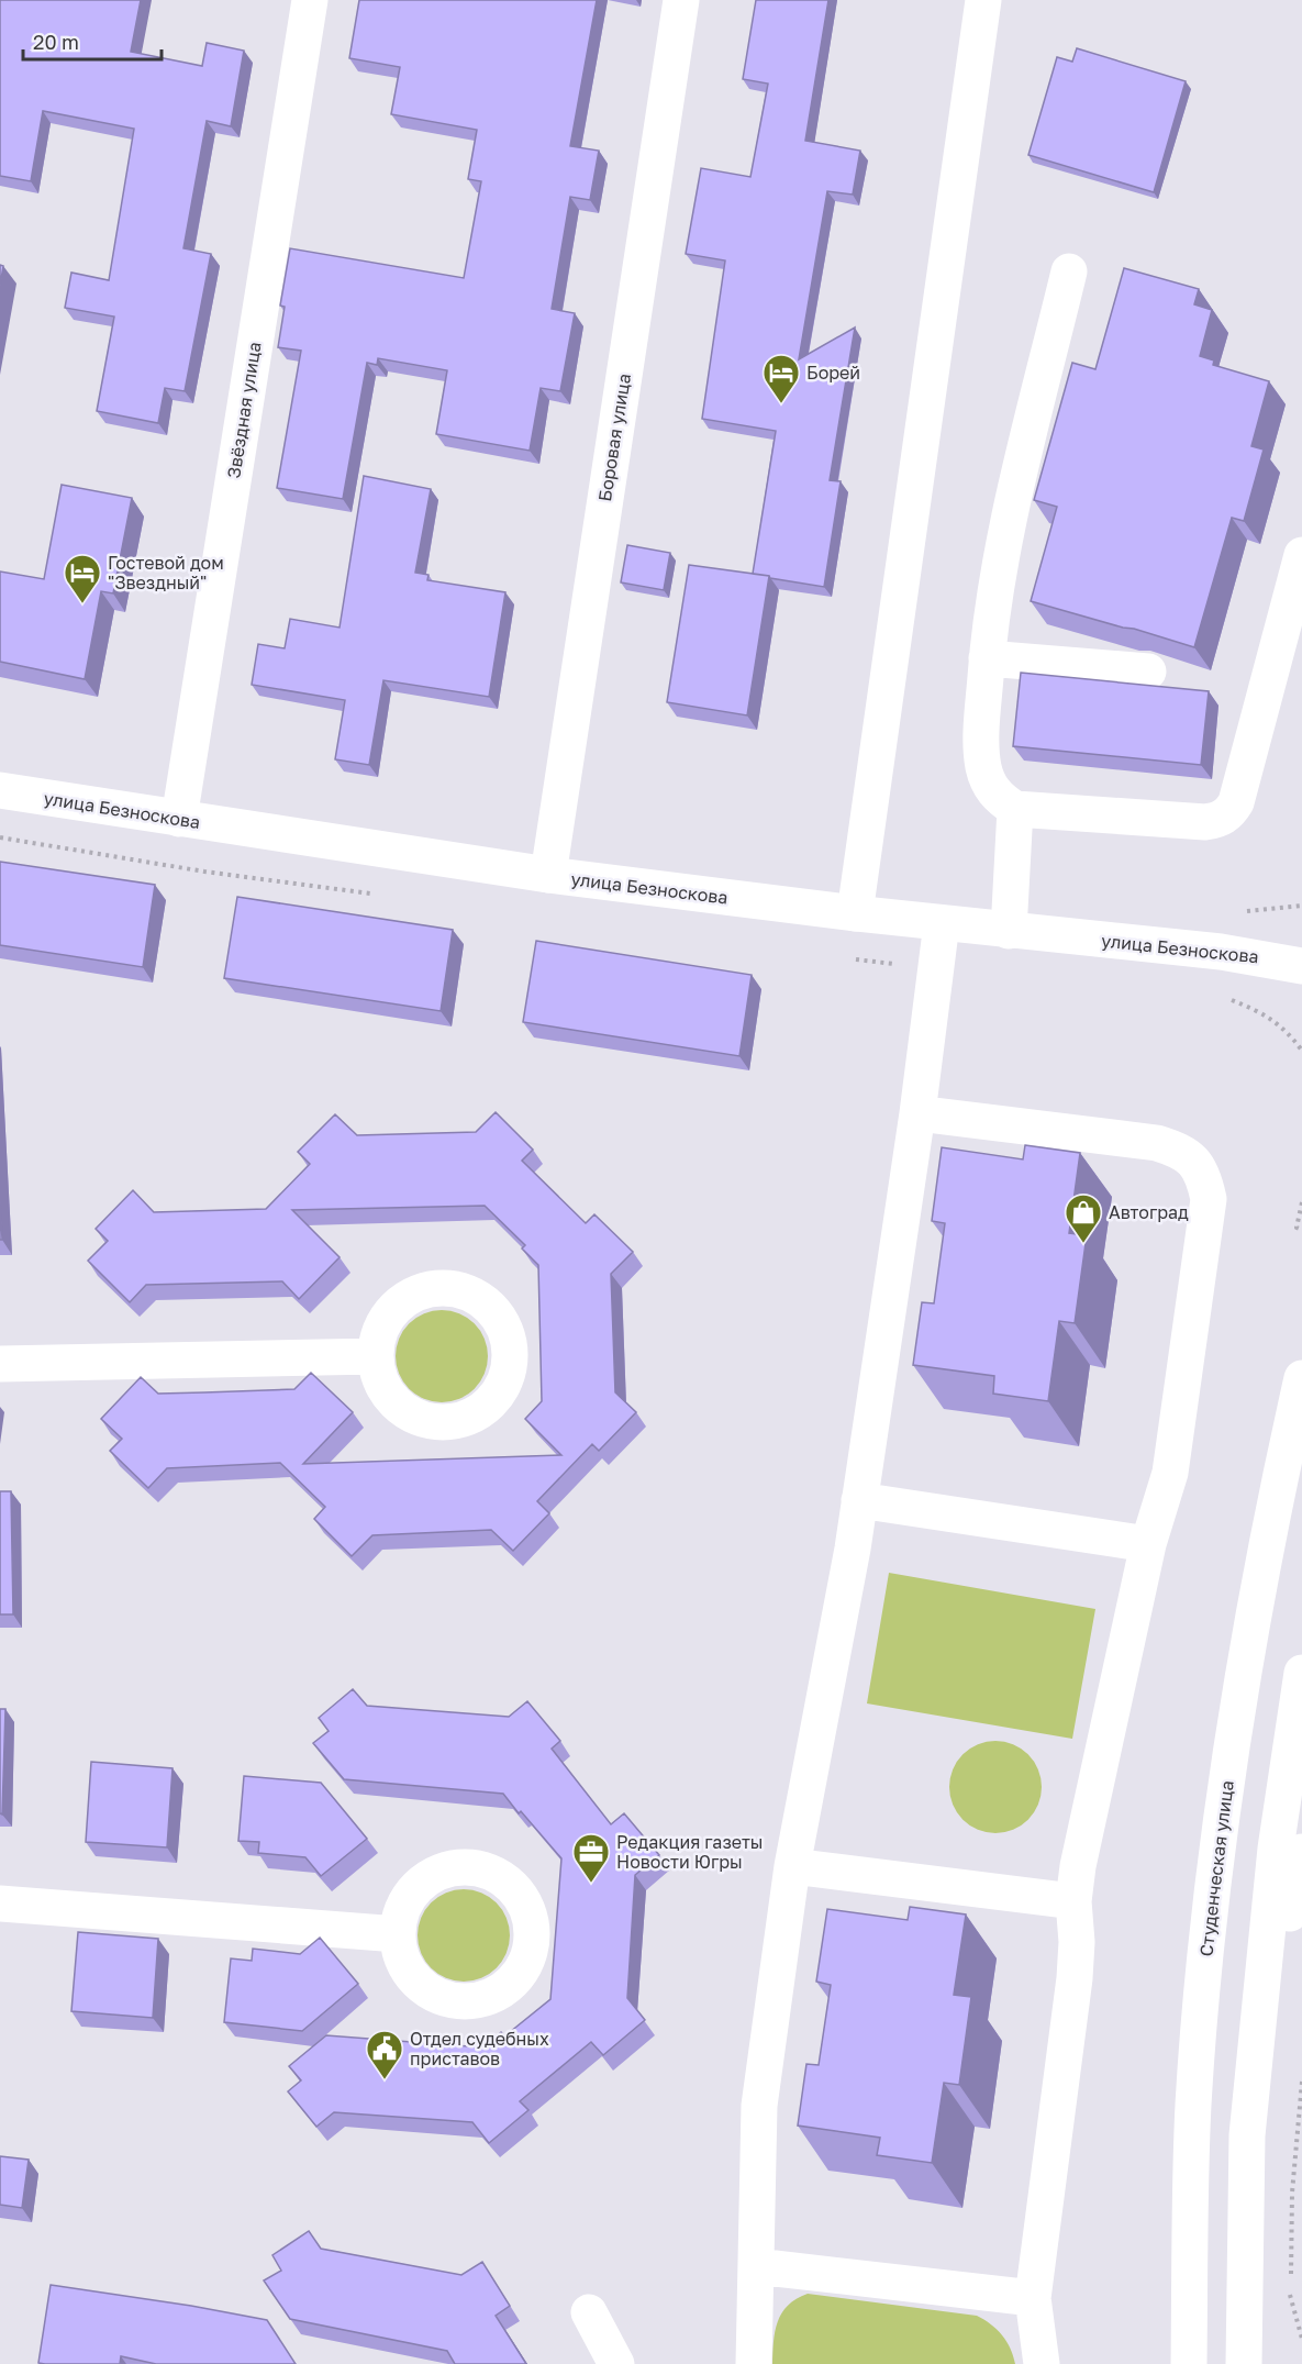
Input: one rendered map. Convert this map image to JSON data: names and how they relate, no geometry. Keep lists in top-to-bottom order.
{
  "streets": {
    "main road": [
      "Звёздная улица",
      "Боровая улица",
      "улица Безноскова",
      "Студенческая улица"
    ]
  },
  "crossings": [
    ["Звёздная улица", "улица Безноскова"],
    ["Боровая улица", "улица Безноскова"]
  ],
  "places": {
    "hotel": ["Борей", "Гостевой дом \"Звездный\""],
    "shop": ["Автоград"],
    "office": ["Редакция газеты Новости Югры"],
    "public building": ["Отдел судебных приставов"]
  },
  "scale_bar": "20 m"
}
